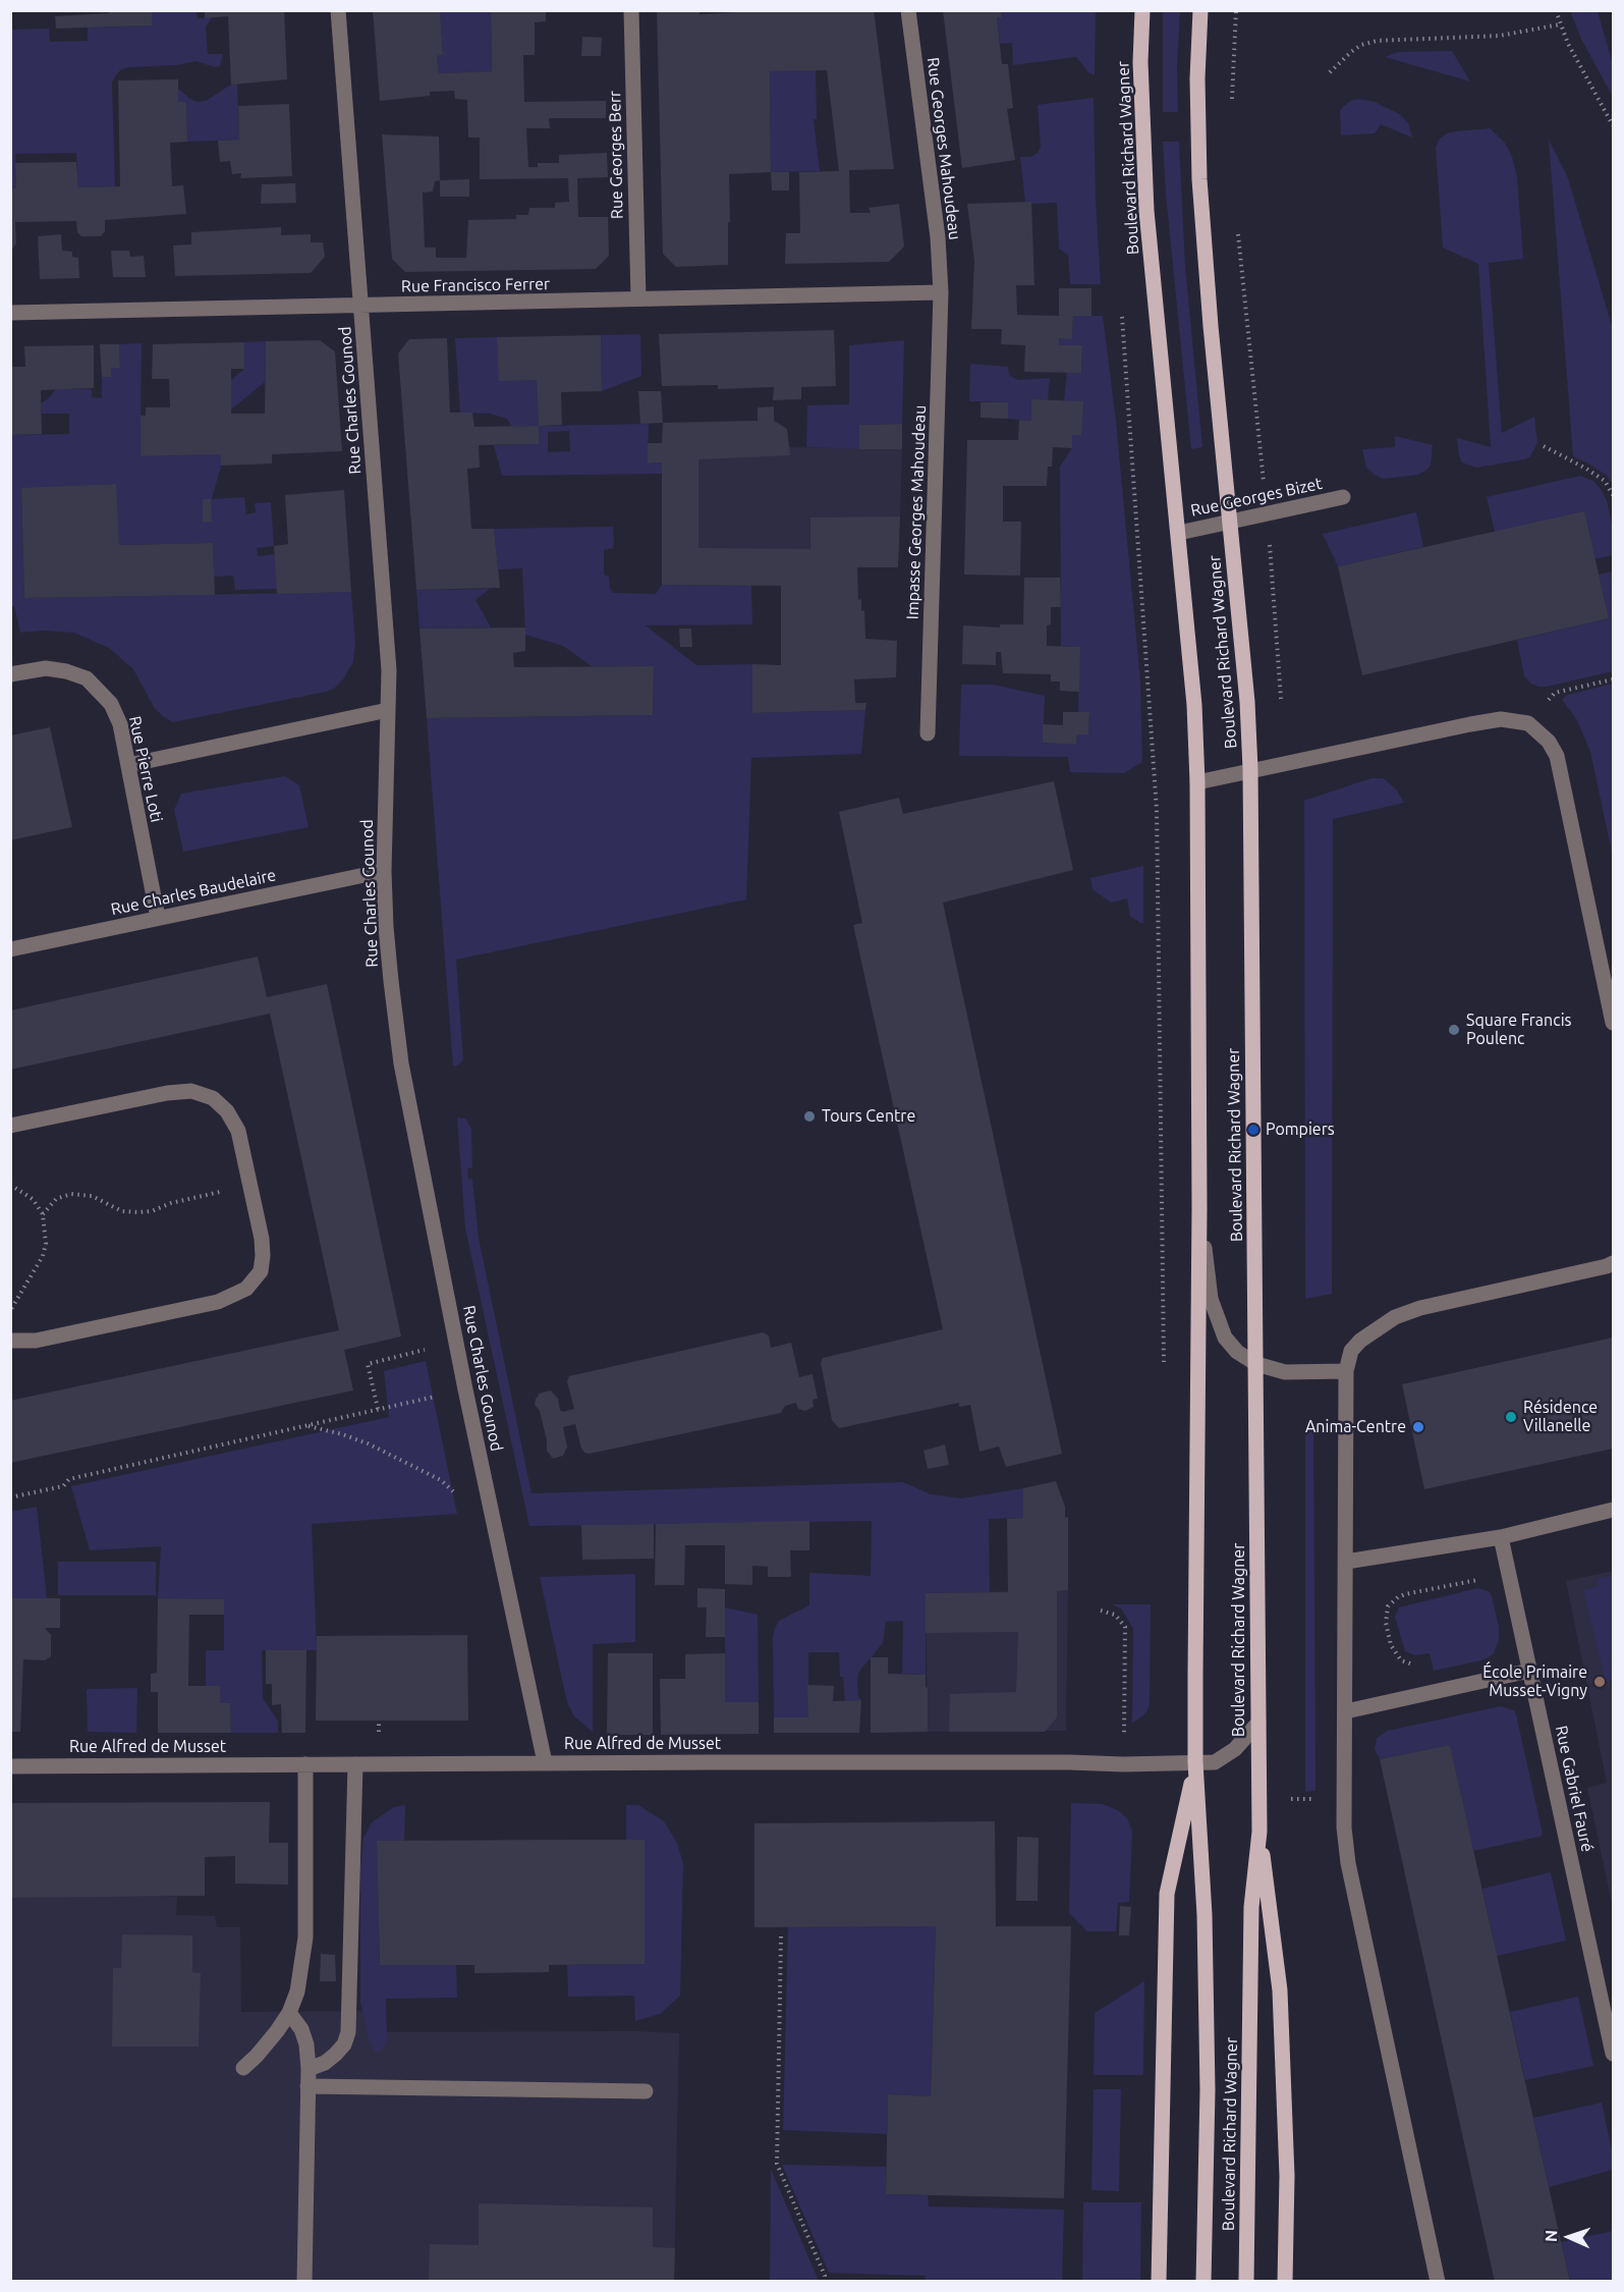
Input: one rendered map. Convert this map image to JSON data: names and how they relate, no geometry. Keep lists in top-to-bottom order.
{
  "streets": {
    "main road": ["Boulevard Richard Wagner"],
    "street": [
      "Rue Georges Mahoudeau",
      "Rue Georges Berr",
      "Rue Francisco Ferrer",
      "Rue Charles Gounod",
      "Rue Georges Bizet",
      "Impasse Georges Mahoudeau",
      "Rue Pierre Loti",
      "Rue Charles Baudelaire",
      "Rue Alfred de Musset",
      "Rue Gabriel Fauré"
    ]
  },
  "crossings": [
    ["Rue Georges Mahoudeau", "Rue Francisco Ferrer"],
    ["Rue Georges Mahoudeau", "Impasse Georges Mahoudeau"],
    ["Rue Georges Berr", "Rue Francisco Ferrer"],
    ["Boulevard Richard Wagner", "Rue Georges Bizet"],
    ["Boulevard Richard Wagner", "Rue Alfred de Musset"],
    ["Rue Francisco Ferrer", "Rue Charles Gounod"],
    ["Rue Francisco Ferrer", "Impasse Georges Mahoudeau"],
    ["Rue Charles Gounod", "Rue Charles Baudelaire"],
    ["Rue Charles Gounod", "Rue Alfred de Musset"],
    ["Rue Pierre Loti", "Rue Charles Baudelaire"]
  ],
  "places": [
    "Square Francis Poulenc",
    "Tours Centre",
    "Pompiers",
    "Résidence Villanelle",
    "Anima-Centre",
    "École Primaire Musset-Vigny"
  ],
  "north": "left"
}
